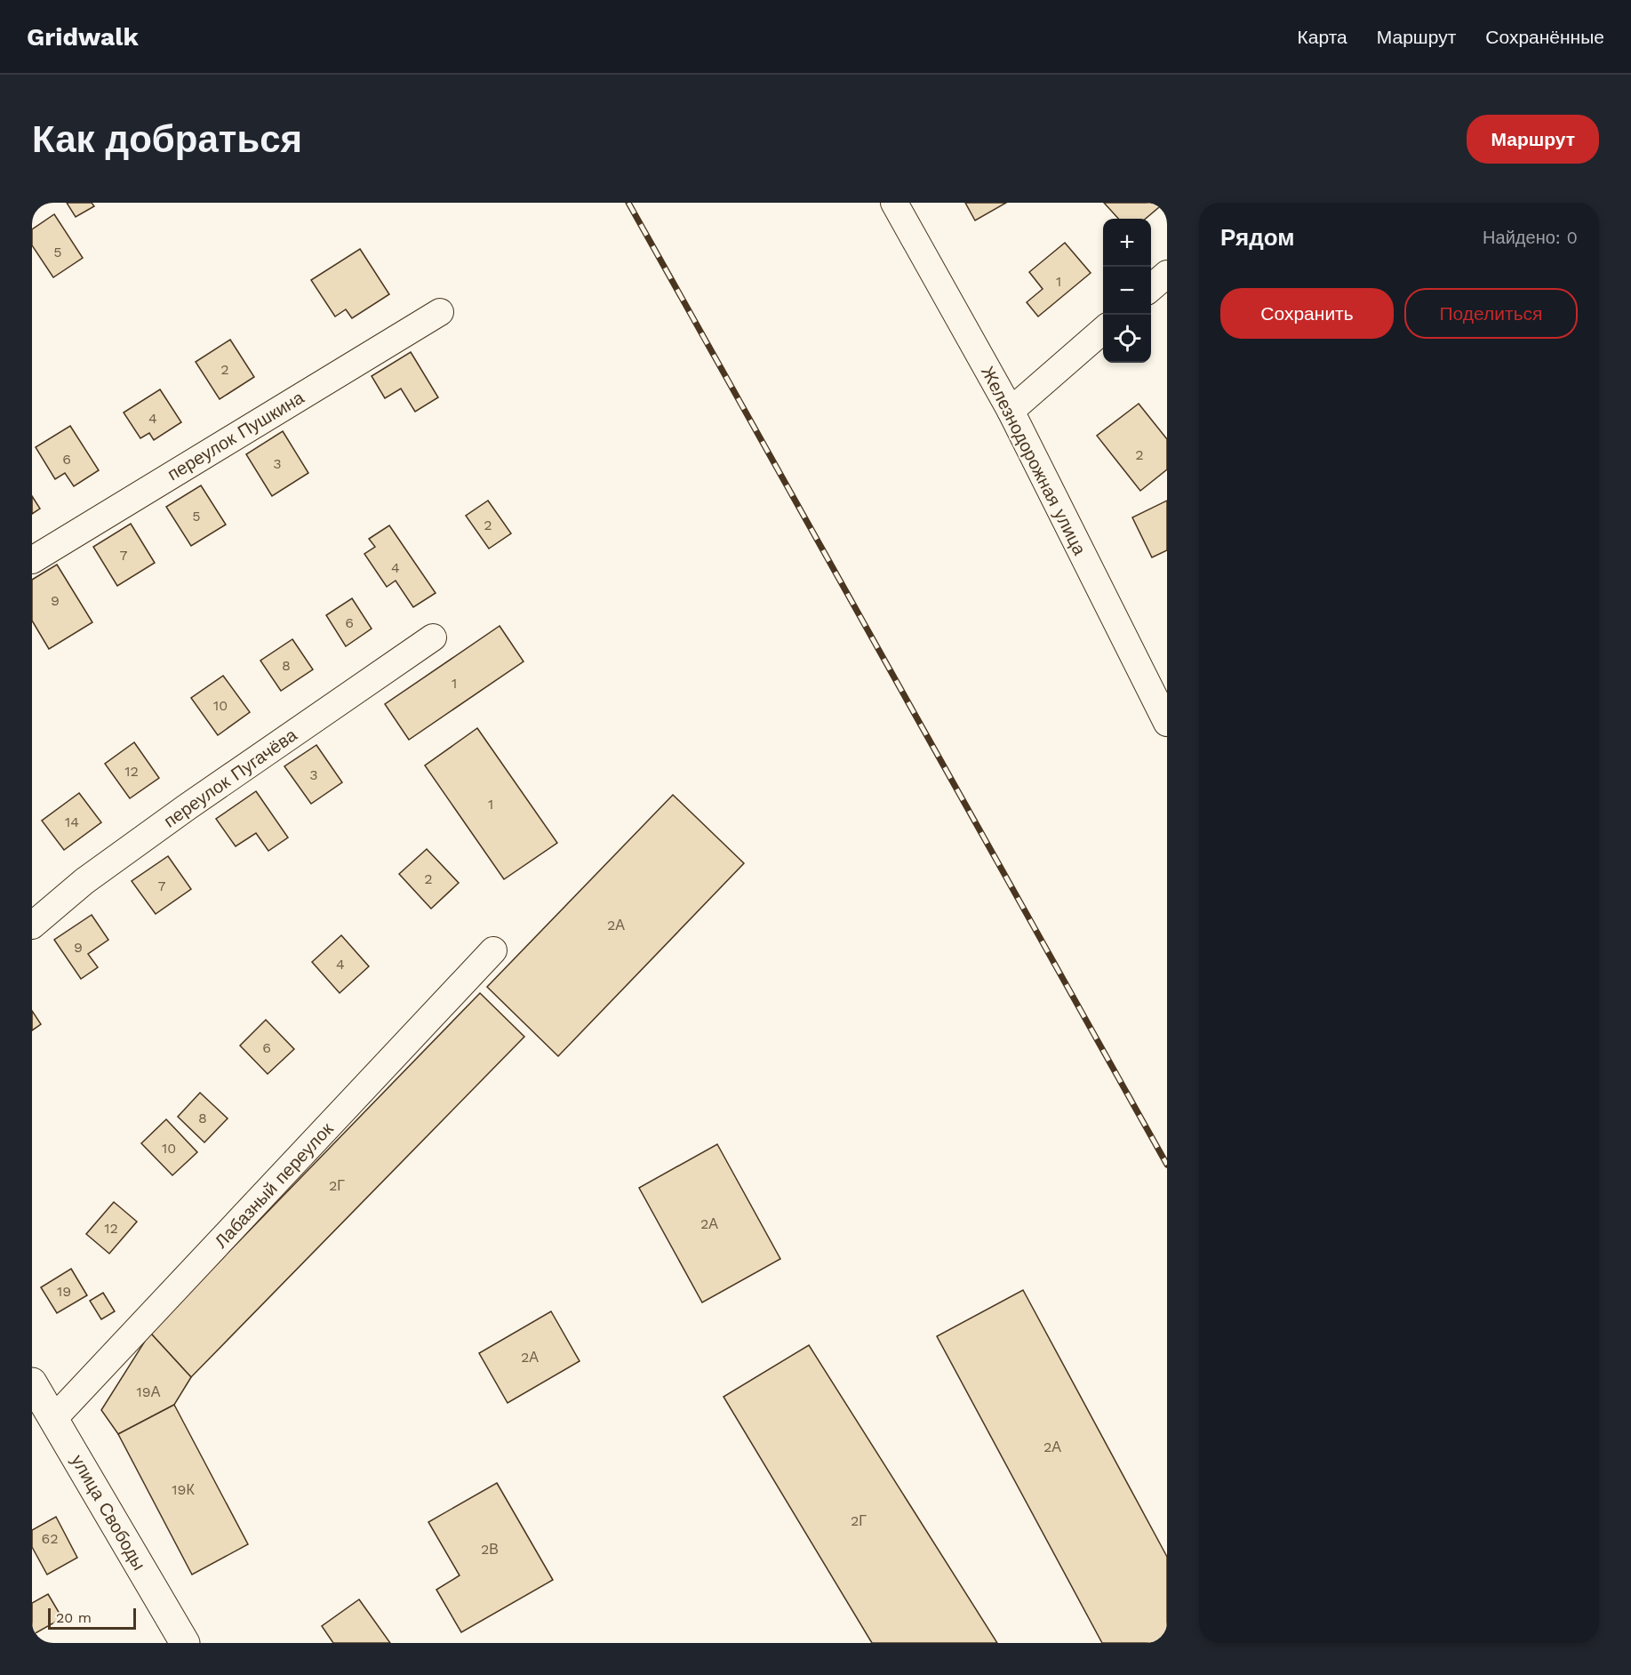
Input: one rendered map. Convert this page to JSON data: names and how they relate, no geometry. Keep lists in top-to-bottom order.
{
  "streets": {
    "main road": ["улица Свободы"],
    "street": [
      "переулок Пушкина",
      "Железнодорожная улица",
      "переулок Пугачёва",
      "Лабазный переулок"
    ]
  },
  "crossings": [
    ["Лабазный переулок", "улица Свободы"]
  ],
  "house_numbers": [
    "5",
    "1",
    "2",
    "4",
    "2",
    "6",
    "3",
    "5",
    "2",
    "7",
    "4",
    "9",
    "6",
    "8",
    "1",
    "10",
    "12",
    "3",
    "1",
    "14",
    "2",
    "7",
    "2А",
    "9",
    "4",
    "6",
    "8",
    "10",
    "2Г",
    "2А",
    "12",
    "19",
    "2А",
    "19А",
    "2А",
    "19К",
    "2Г",
    "62",
    "2В"
  ],
  "scale_bar": "20 m",
  "page": {
    "header": "Gridwalk",
    "nav": ["Карта", "Маршрут", "Сохранённые"],
    "buttons": [
      "Маршрут",
      ["Сохранить", "Поделиться"]
    ],
    "title": "Как добраться",
    "heading": ["Рядом", "Найдено: 0"],
    "map_buttons": ["+", "−"],
    "scale": "20 m"
  }
}
